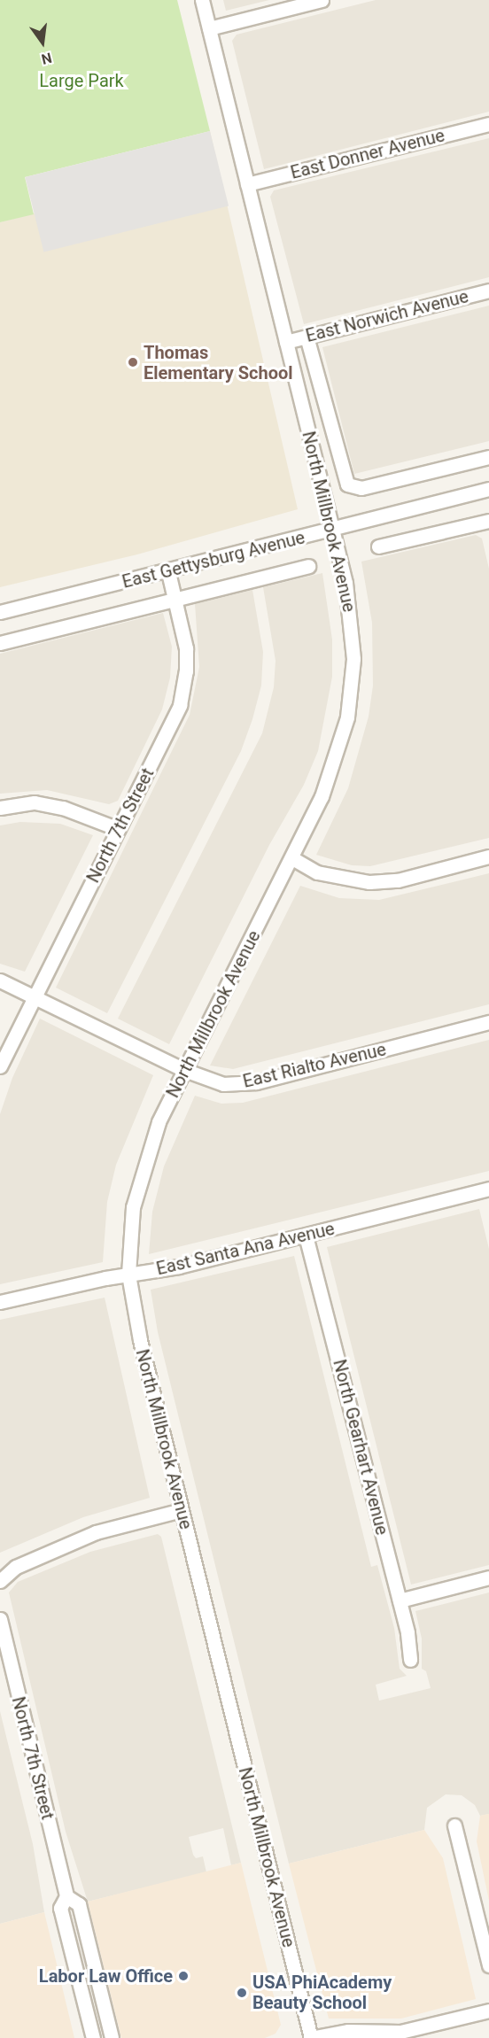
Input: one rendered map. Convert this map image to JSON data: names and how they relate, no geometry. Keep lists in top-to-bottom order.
{
  "streets": {
    "street": [
      "East Donner Avenue",
      "East Norwich Avenue",
      "North Millbrook Avenue",
      "East Gettysburg Avenue",
      "North 7th Street",
      "East Rialto Avenue",
      "East Santa Ana Avenue",
      "North Gearhart Avenue"
    ]
  },
  "crossings": [
    ["East Donner Avenue", "North Millbrook Avenue"],
    ["East Norwich Avenue", "North Millbrook Avenue"],
    ["North Millbrook Avenue", "East Gettysburg Avenue"],
    ["North Millbrook Avenue", "East Rialto Avenue"],
    ["North Millbrook Avenue", "East Santa Ana Avenue"],
    ["East Gettysburg Avenue", "North 7th Street"],
    ["North 7th Street", "East Rialto Avenue"],
    ["East Santa Ana Avenue", "North Gearhart Avenue"]
  ],
  "parks": ["Large Park"],
  "places": ["Thomas Elementary School", "Labor Law Office", "USA PhiAcademy Beauty School"],
  "north": "bottom"
}
